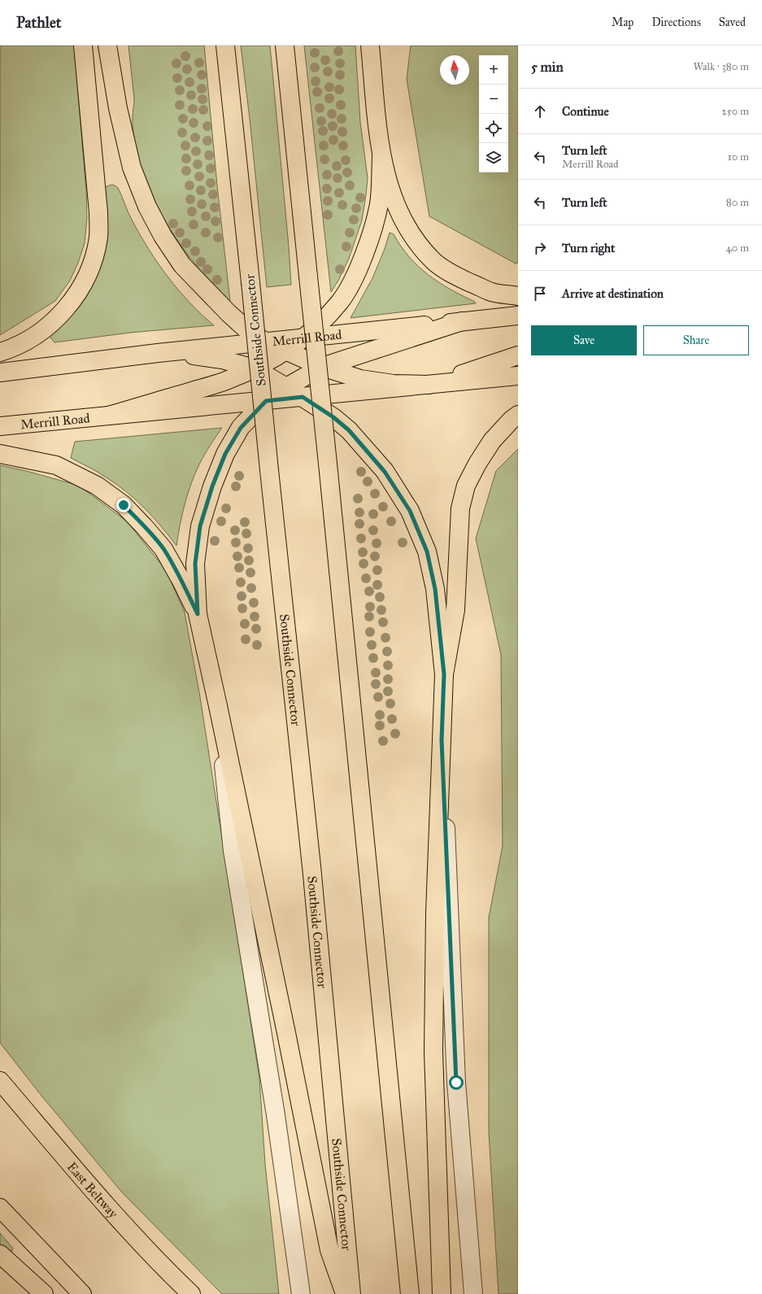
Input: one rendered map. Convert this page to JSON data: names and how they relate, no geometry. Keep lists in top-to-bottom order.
{
  "streets": {
    "main road": ["Southside Connector", "Merrill Road", "East Beltway"]
  },
  "north": "top",
  "page": {
    "header": "Pathlet",
    "nav": ["Map", "Directions", "Saved"],
    "heading": ["5 min", "Walk · 380 m"],
    "map_buttons": ["+", "−"],
    "list": [
      ["Continue", "250 m"],
      ["Turn left", "Merrill Road", "10 m"],
      ["Turn left", "80 m"],
      ["Turn right", "40 m"],
      "Arrive at destination"
    ],
    "buttons": ["Save", "Share"]
  }
}
